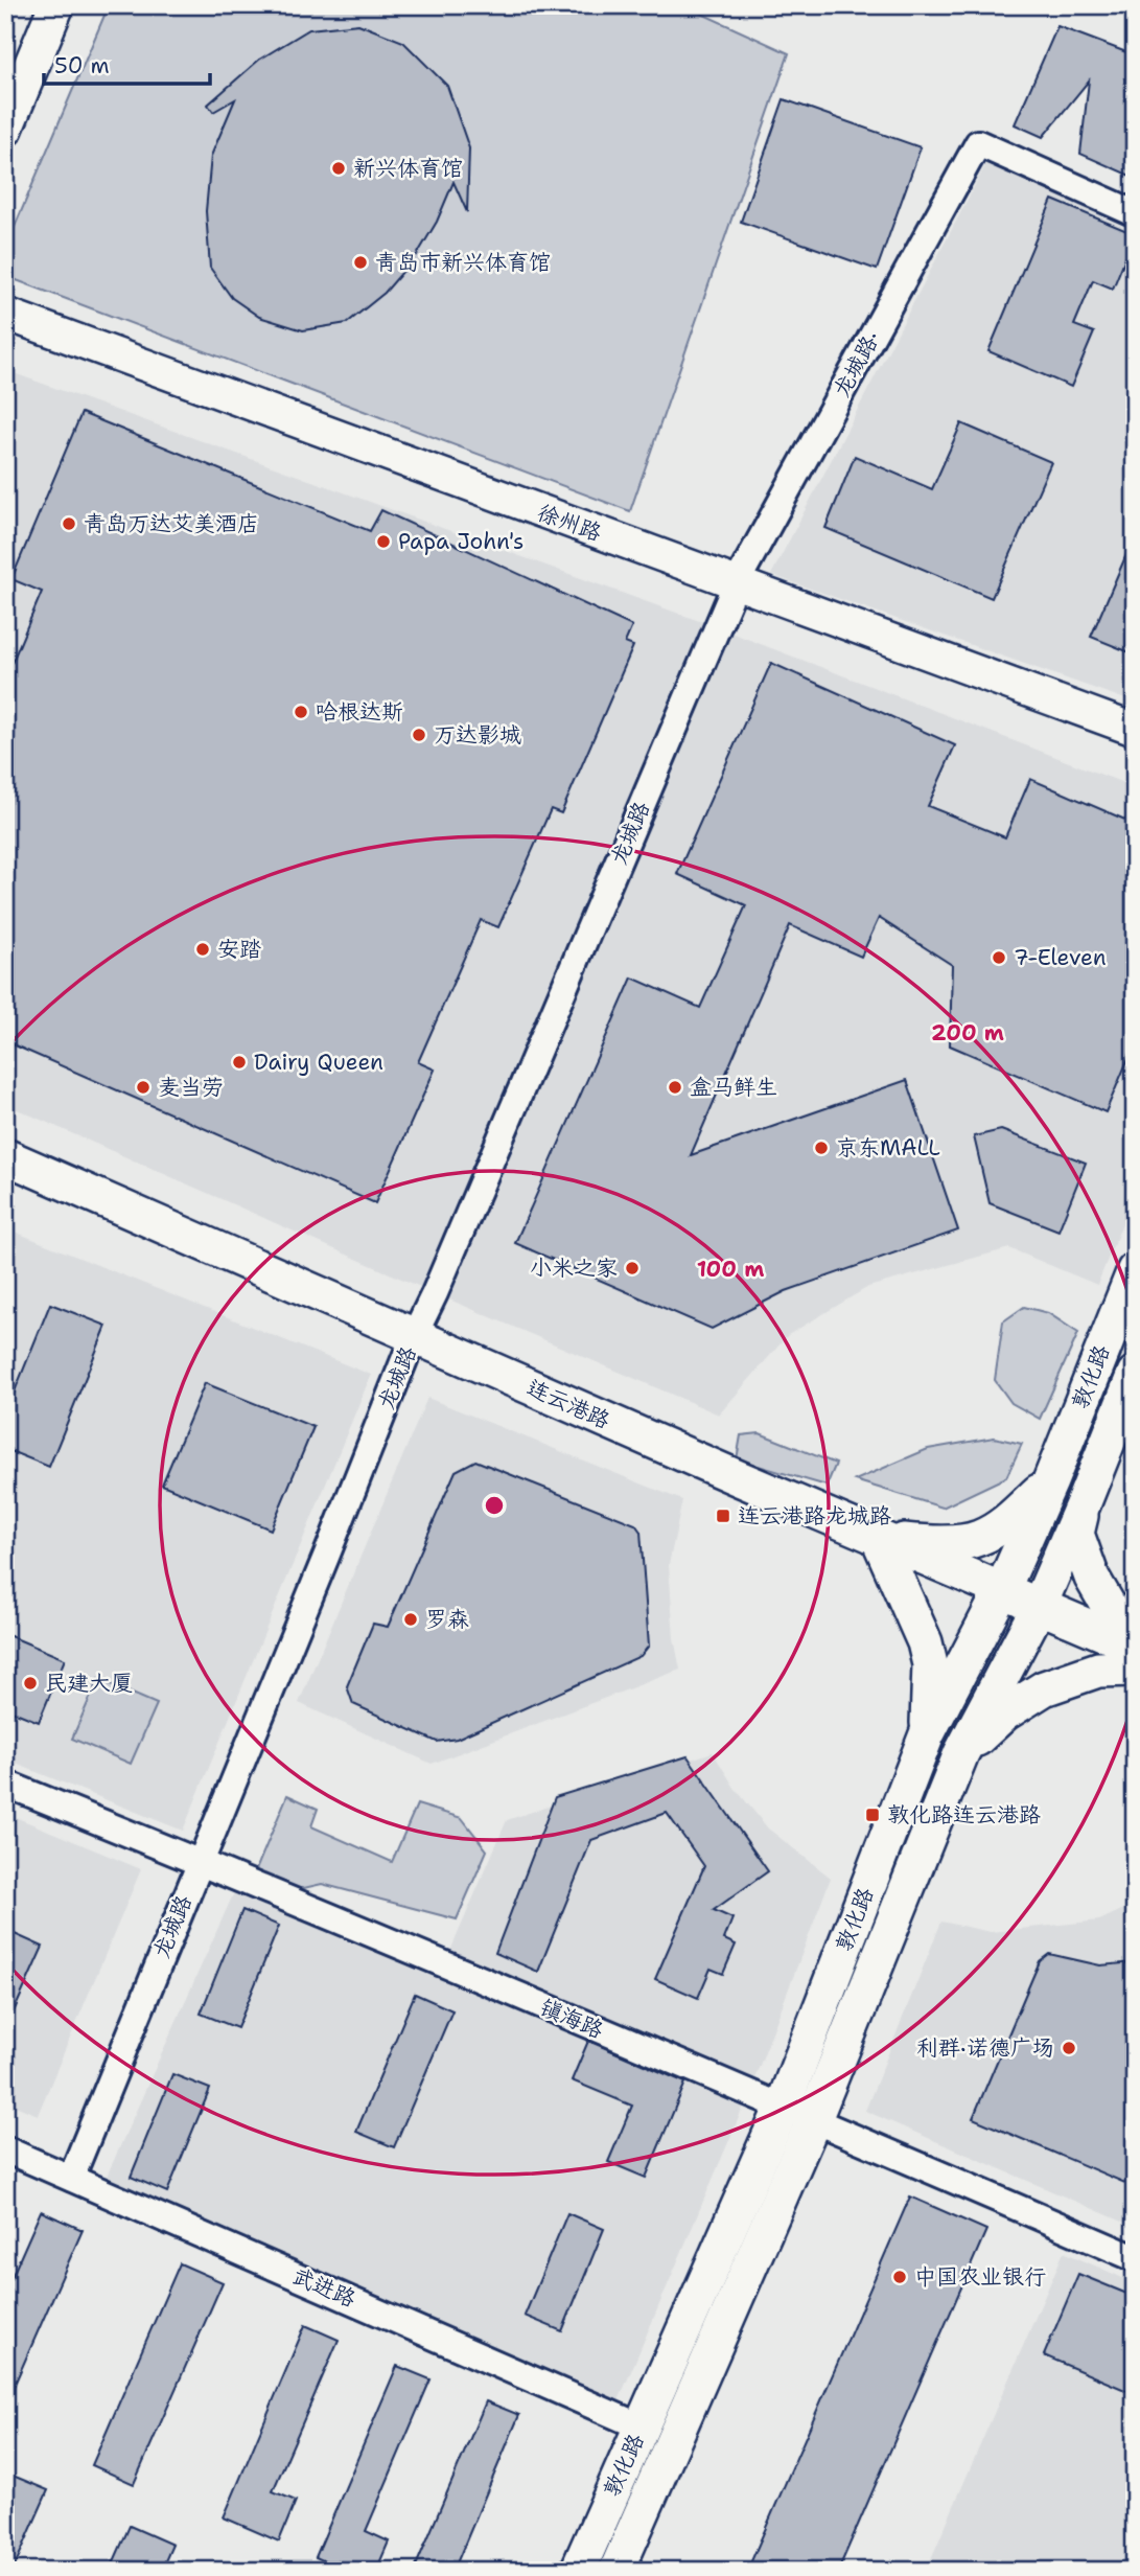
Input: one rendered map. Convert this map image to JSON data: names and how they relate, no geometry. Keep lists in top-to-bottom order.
{
  "streets": {
    "main road": ["敦化路", "连云港路"],
    "street": [
      "龙城路·",
      "徐州路",
      "龙城路",
      "镇海路",
      "武进路"
    ]
  },
  "crossings": [
    ["龙城路·", "徐州路"],
    ["龙城路·", "龙城路"],
    ["徐州路", "龙城路"],
    ["龙城路", "连云港路"],
    ["龙城路", "镇海路"],
    ["龙城路", "武进路"],
    ["敦化路", "连云港路"],
    ["敦化路", "镇海路"],
    ["敦化路", "武进路"]
  ],
  "places": {
    "other": [
      "新兴体育馆",
      "青岛市新兴体育馆",
      "青岛万达艾美酒店",
      "Papa John's",
      "哈根达斯",
      "万达影城",
      "安踏",
      "7-Eleven",
      "Dairy Queen",
      "麦当劳",
      "盒马鲜生",
      "京东MALL",
      "小米之家",
      "罗森",
      "民建大厦",
      "利群·诺德广场",
      "中国农业银行"
    ],
    "transit": ["连云港路龙城路", "敦化路连云港路"]
  },
  "scale_bar": "50 m",
  "rings": ["200 m", "100 m"]
}
